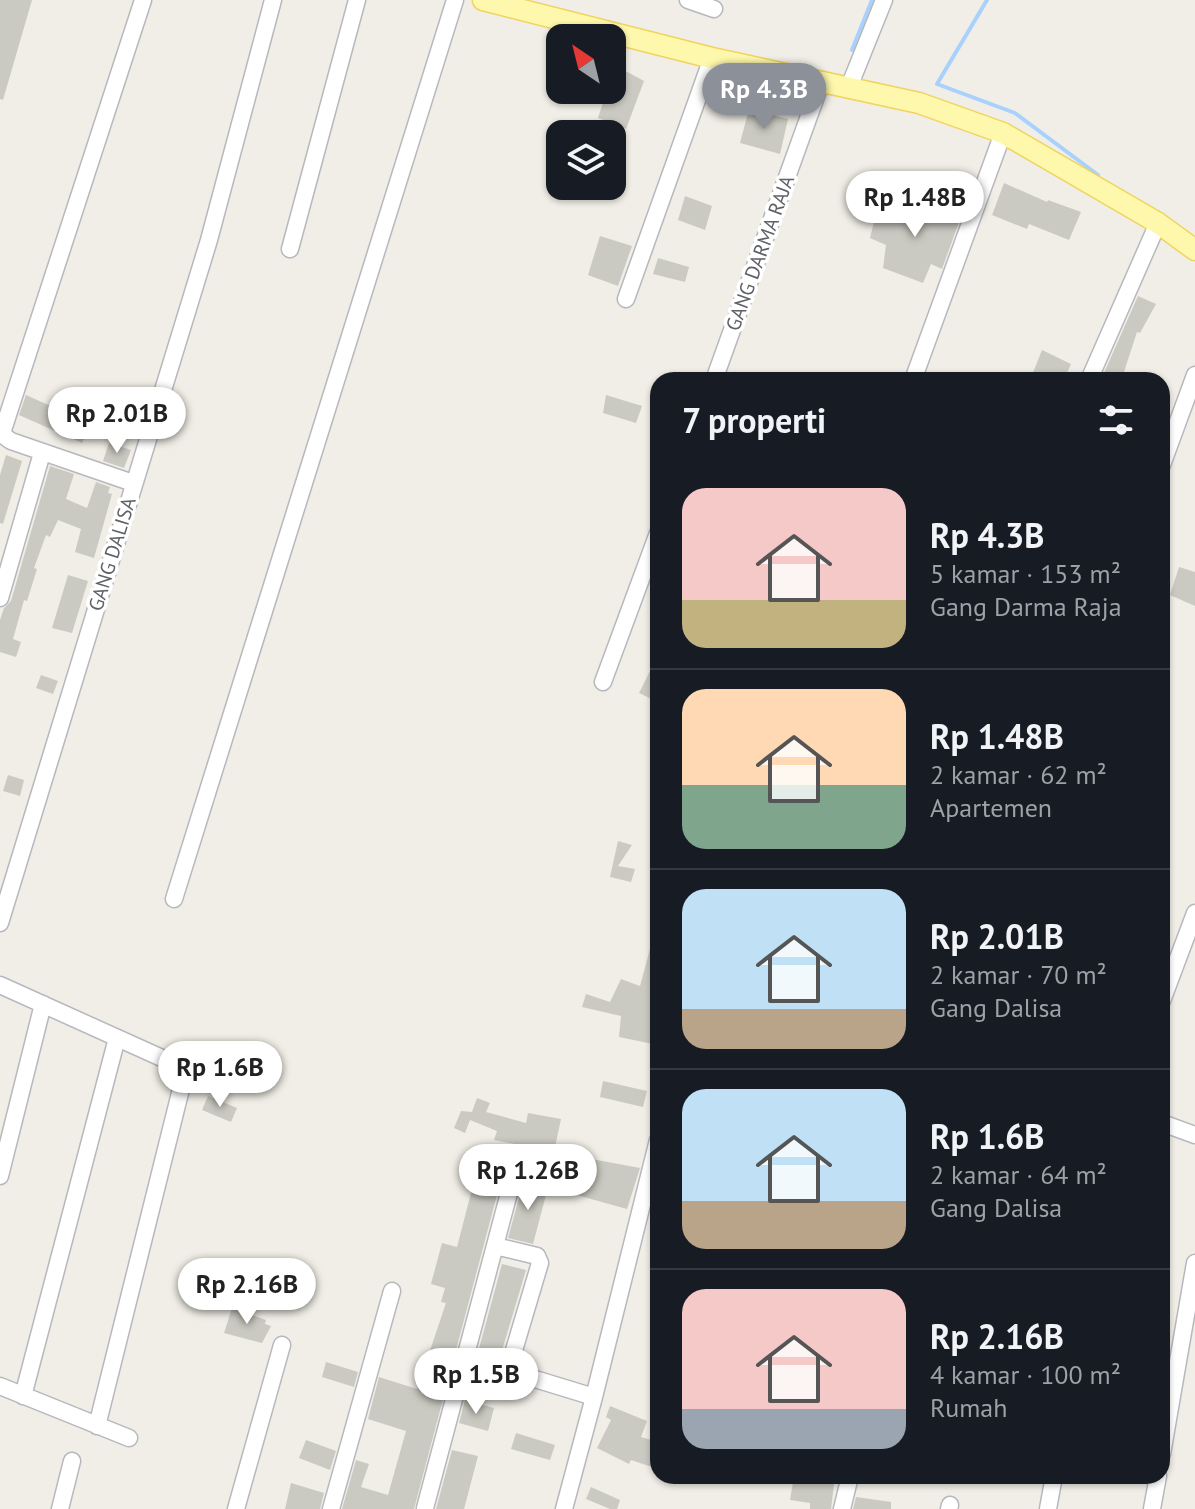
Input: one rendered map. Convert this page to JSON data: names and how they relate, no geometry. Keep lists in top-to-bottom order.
{
  "streets": {
    "street": ["GANG DARMA RAJA", "GANG DALISA"]
  },
  "north": "top left",
  "page": {
    "price": [
      "Rp 4.3B",
      "Rp 1.48B",
      "Rp 2.01B",
      "Rp 1.6B",
      "Rp 1.26B",
      "Rp 2.16B",
      "Rp 1.5B"
    ],
    "heading": "7 properti",
    "list": [
      {
        "name": "Rp 4.3B",
        "note": "5 kamar · 153 m² · Gang Darma Raja"
      },
      {
        "name": "Rp 1.48B",
        "note": "2 kamar · 62 m² · Apartemen"
      },
      {
        "name": "Rp 2.01B",
        "note": "2 kamar · 70 m² · Gang Dalisa"
      },
      {
        "name": "Rp 1.6B",
        "note": "2 kamar · 64 m² · Gang Dalisa"
      },
      {
        "name": "Rp 2.16B",
        "note": "4 kamar · 100 m² · Rumah"
      }
    ]
  }
}
